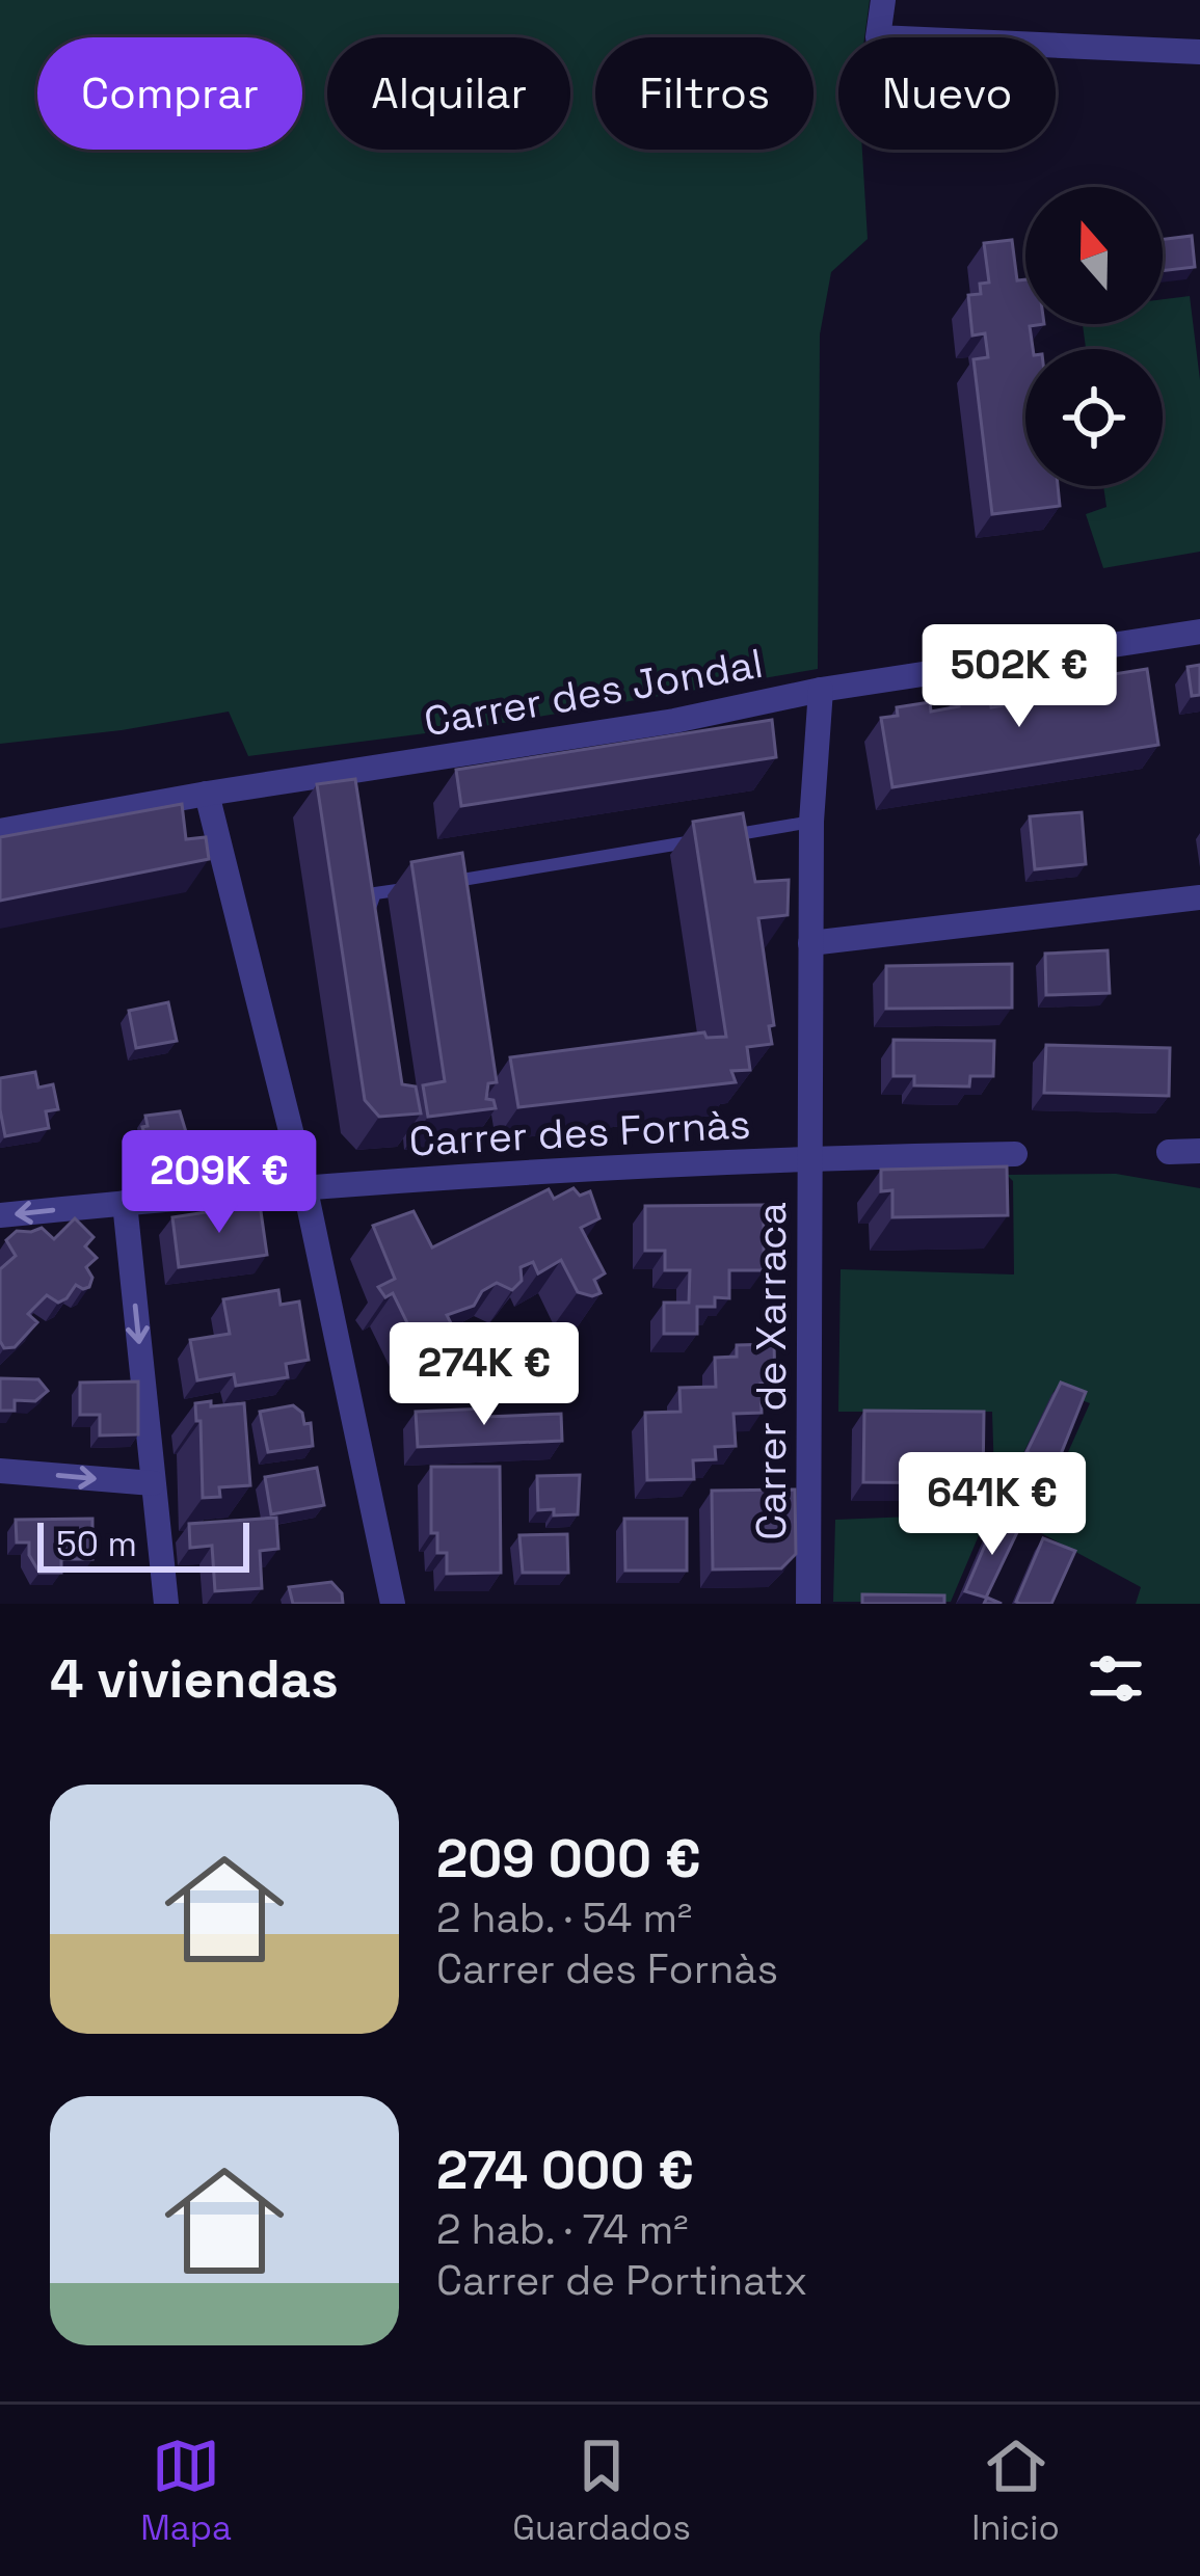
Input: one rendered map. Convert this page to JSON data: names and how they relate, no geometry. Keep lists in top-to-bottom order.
{
  "streets": {
    "street": ["Carrer des Jondal", "Carrer des Fornàs", "Carrer de Xarraca"]
  },
  "crossings": [
    ["Carrer des Jondal", "Carrer de Xarraca"],
    ["Carrer des Fornàs", "Carrer de Xarraca"]
  ],
  "scale_bar": "50 m",
  "north": "top",
  "page": {
    "chip": [
      "Comprar",
      "Alquilar",
      "Filtros",
      "Nuevo"
    ],
    "price": [
      "502K €",
      "209K €",
      "274K €",
      "641K €"
    ],
    "scale": "50 m",
    "heading": "4 viviendas",
    "list": [
      {
        "name": "209 000 €",
        "note": "2 hab. · 54 m² · Carrer des Fornàs"
      },
      {
        "name": "274 000 €",
        "note": "2 hab. · 74 m² · Carrer de Portinatx"
      }
    ],
    "tabs": ["Mapa", "Guardados", "Inicio"]
  }
}
